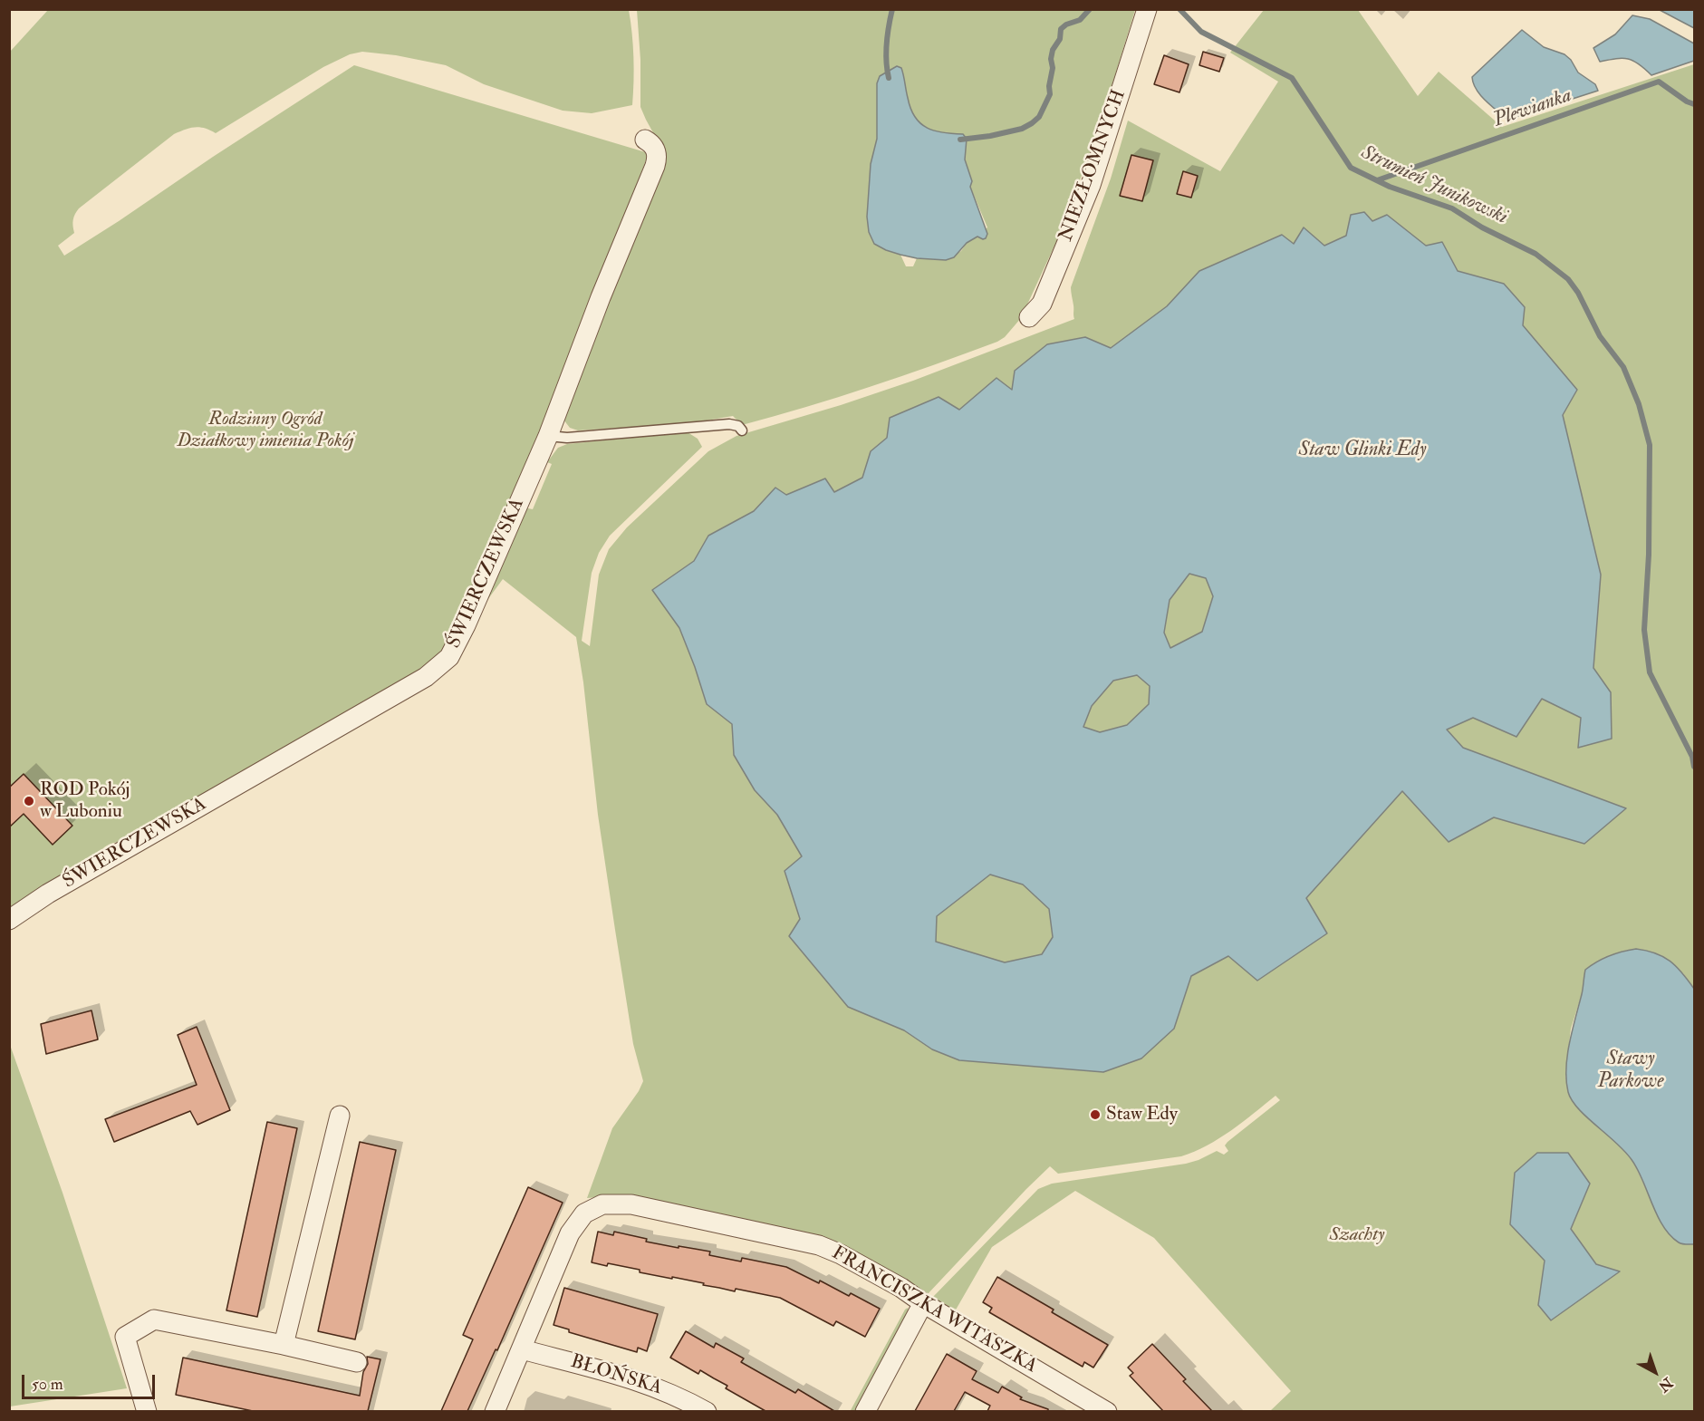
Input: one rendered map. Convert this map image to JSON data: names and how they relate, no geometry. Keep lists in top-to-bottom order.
{
  "streets": {
    "street": [
      "NIEZŁOMNYCH",
      "ŚWIERCZEWSKA",
      "FRANCISZKA WITASZKA",
      "BŁOŃSKA"
    ]
  },
  "crossings": [
    ["FRANCISZKA WITASZKA", "BŁOŃSKA"]
  ],
  "water": [
    "Plewianka",
    "Strumień Junikowski",
    "Staw Glinki Edy",
    "Stawy Parkowe"
  ],
  "parks": ["Rodzinny Ogród Działkowy imienia Pokój", "Szachty"],
  "places": ["ROD Pokój w Luboniu", "Staw Edy"],
  "scale_bar": "50 m",
  "north": "bottom right"
}
